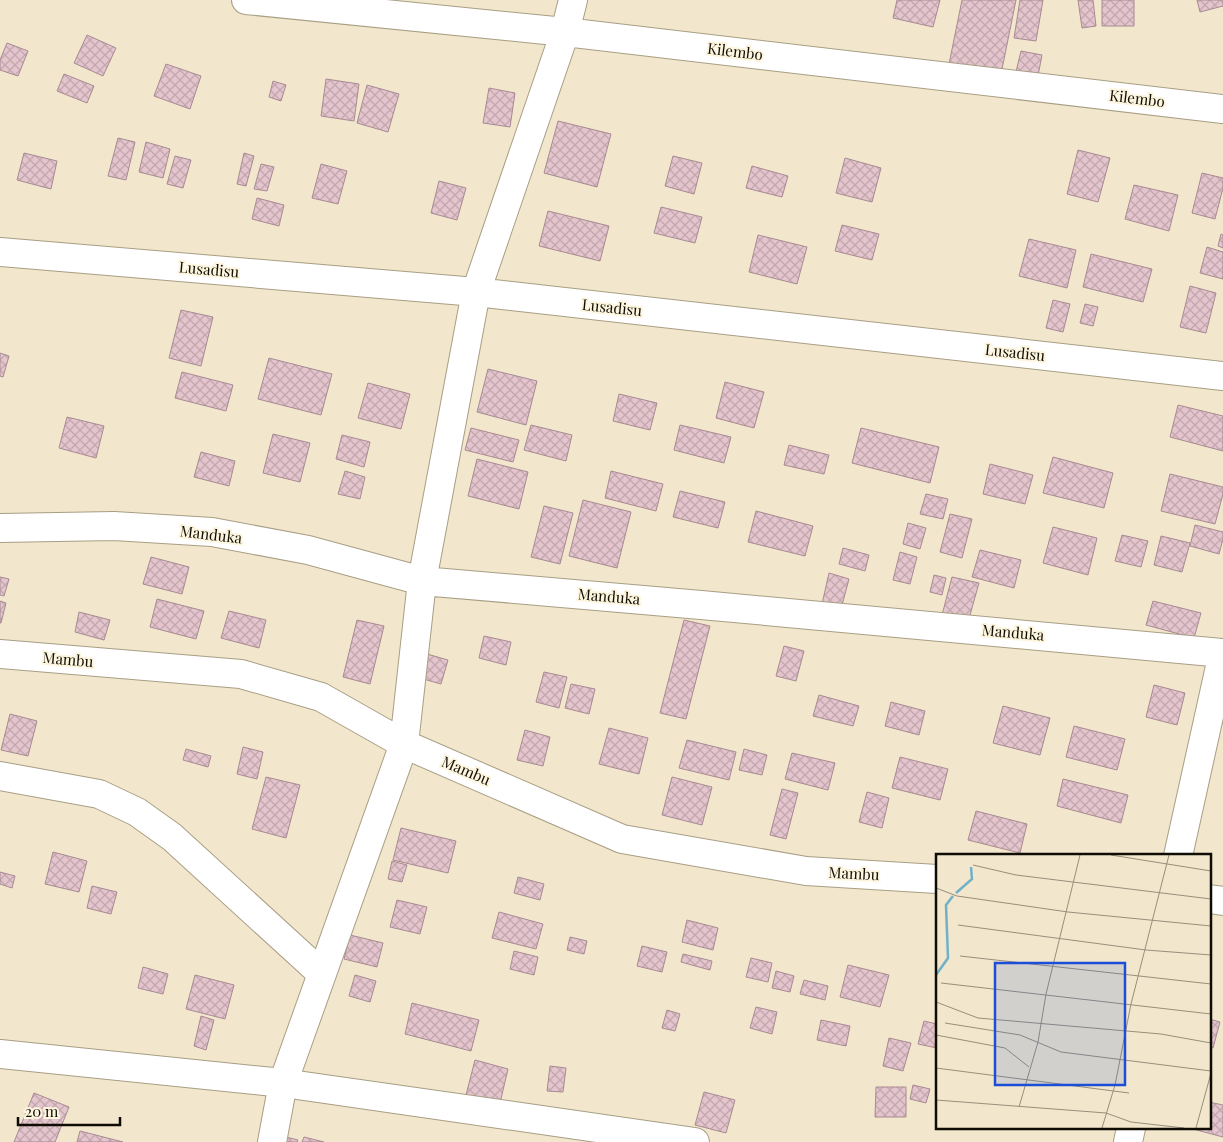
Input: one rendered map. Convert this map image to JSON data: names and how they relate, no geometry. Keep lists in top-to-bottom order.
{
  "streets": {
    "street": [
      "Kilembo",
      "Lusadisu",
      "Manduka",
      "Mambu"
    ]
  },
  "scale_bar": "20 m"
}
